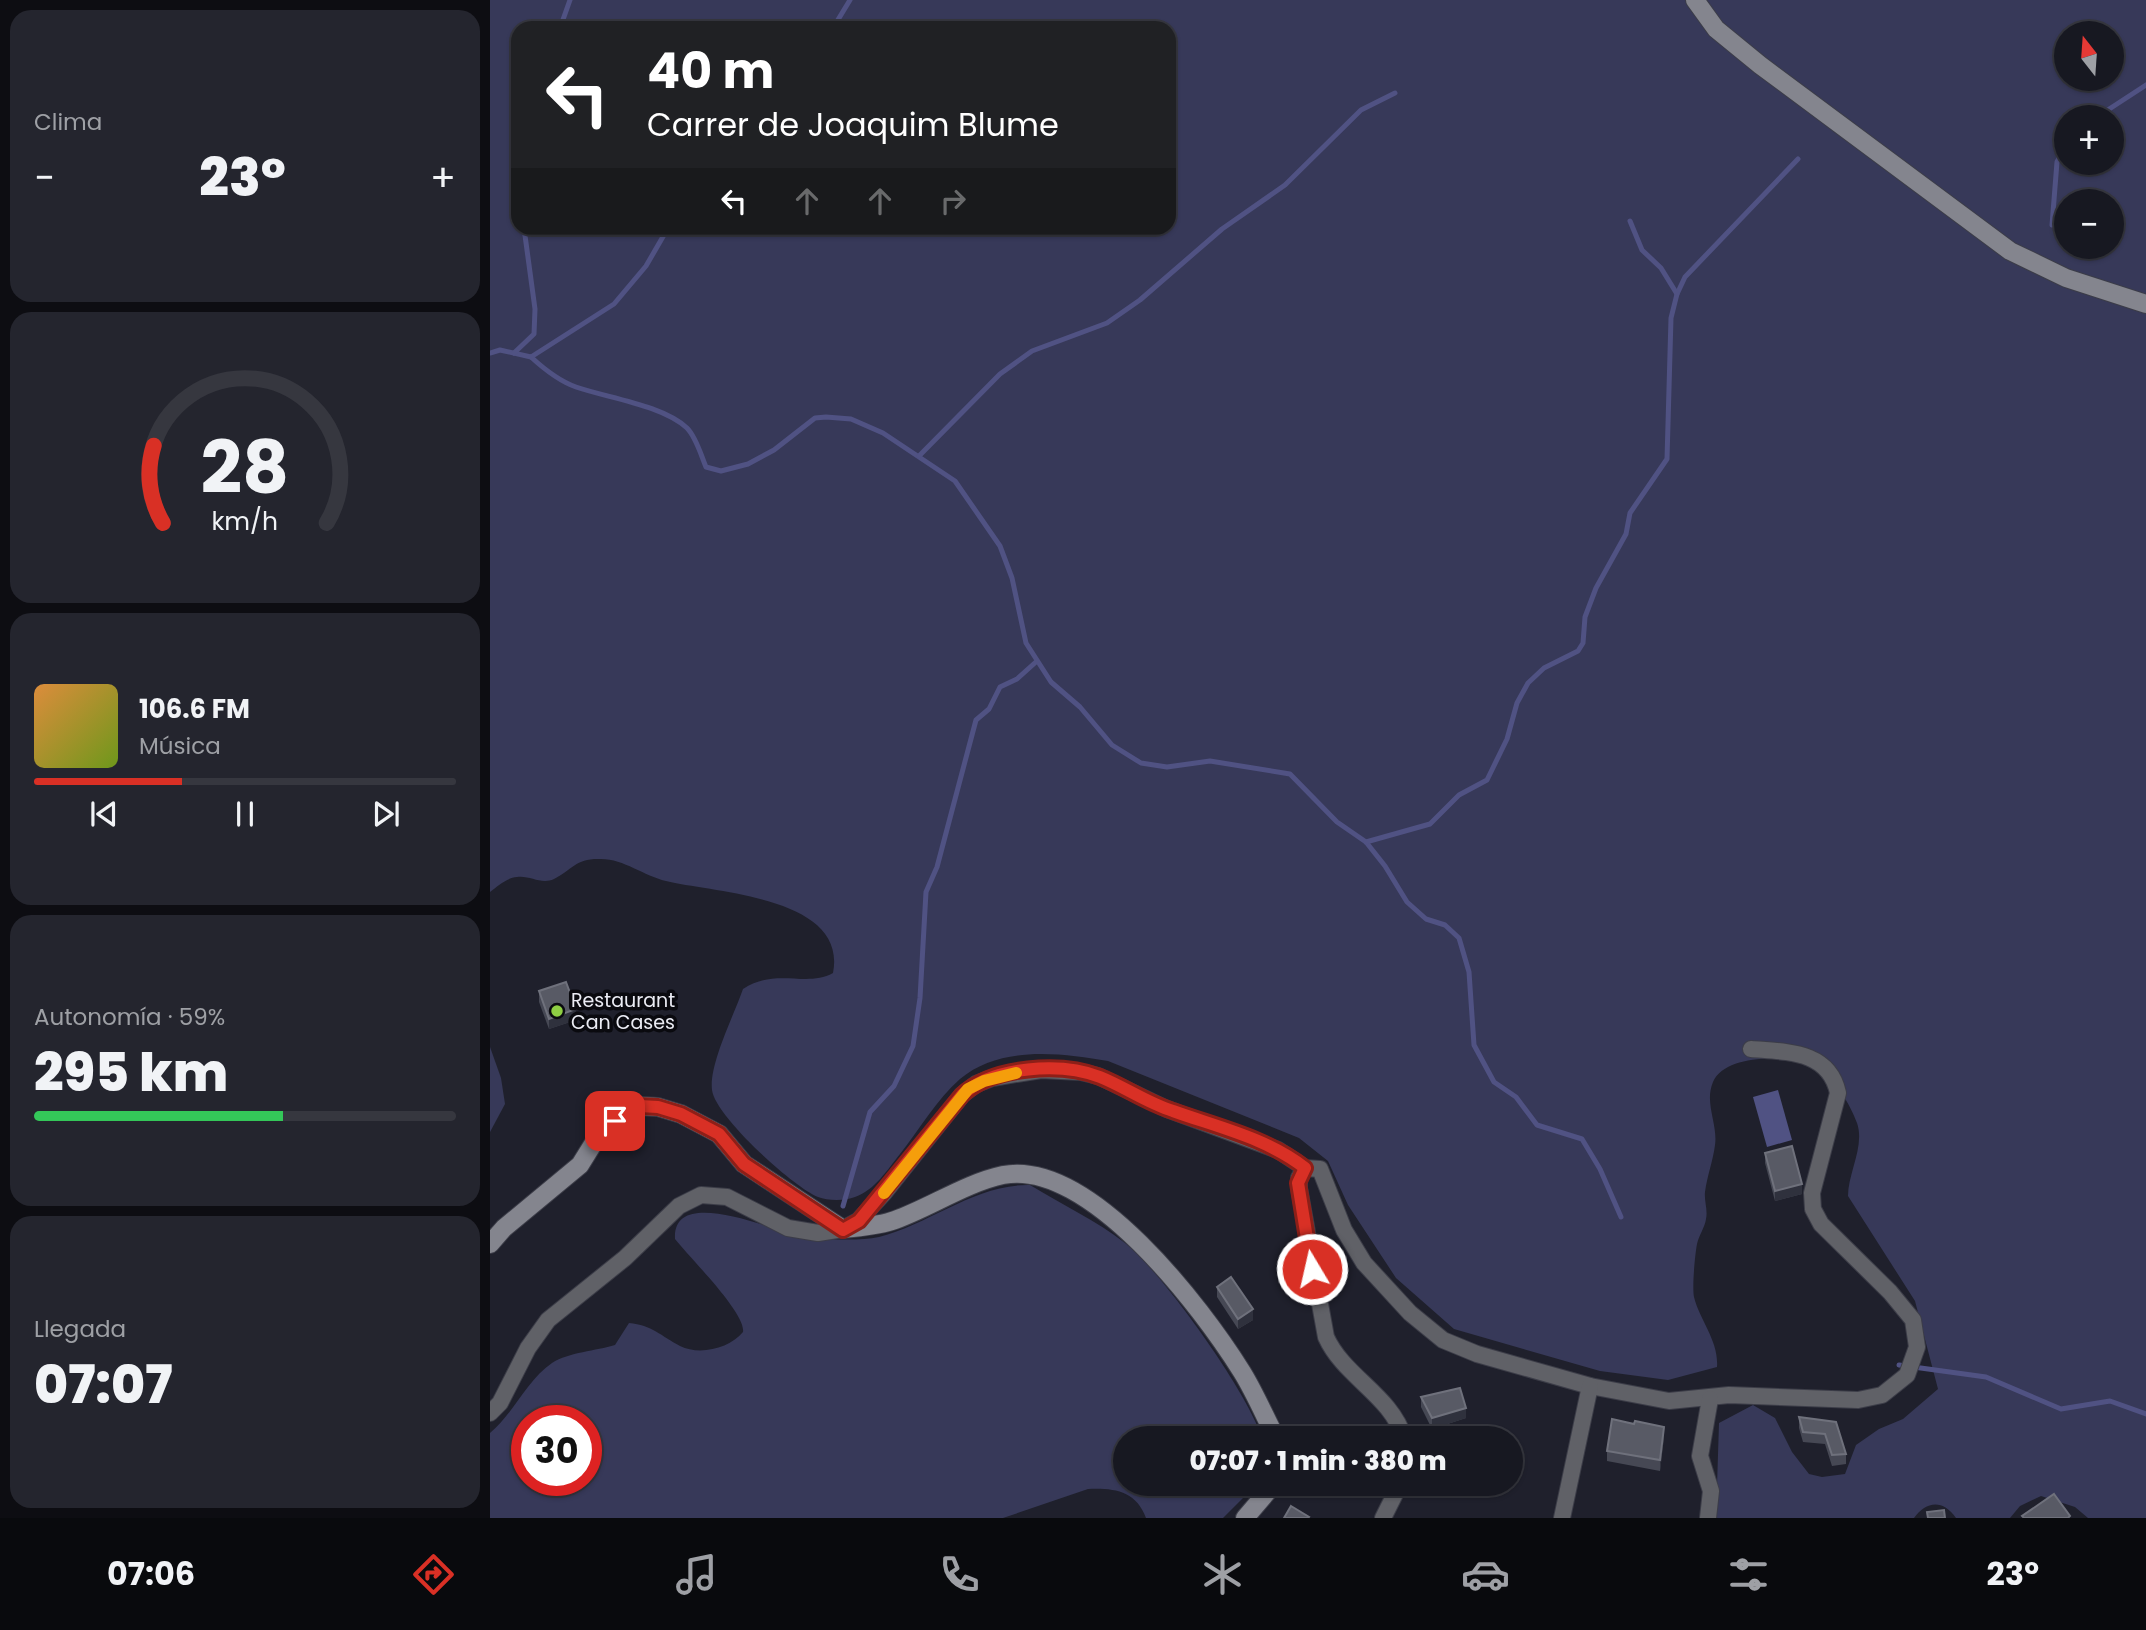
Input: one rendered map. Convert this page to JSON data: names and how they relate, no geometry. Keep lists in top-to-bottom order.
{
  "places": ["Restaurant Can Cases"],
  "north": "top",
  "page": {
    "tile": [
      "Clima",
      ["Autonomía · 59%", "295 km"],
      ["Llegada", "07:07"]
    ],
    "map_buttons": ["+", "−"],
    "turn": ["40 m", "Carrer de Joaquim Blume"],
    "heat": ["−", "23°", "+"],
    "song": ["106.6 FM", "Música"],
    "limit": "30",
    "trip": "07:07 · 1 min · 380 m",
    "tabs": ["07:06", "23°"],
    "gauge": ["28", "km/h"]
  }
}
